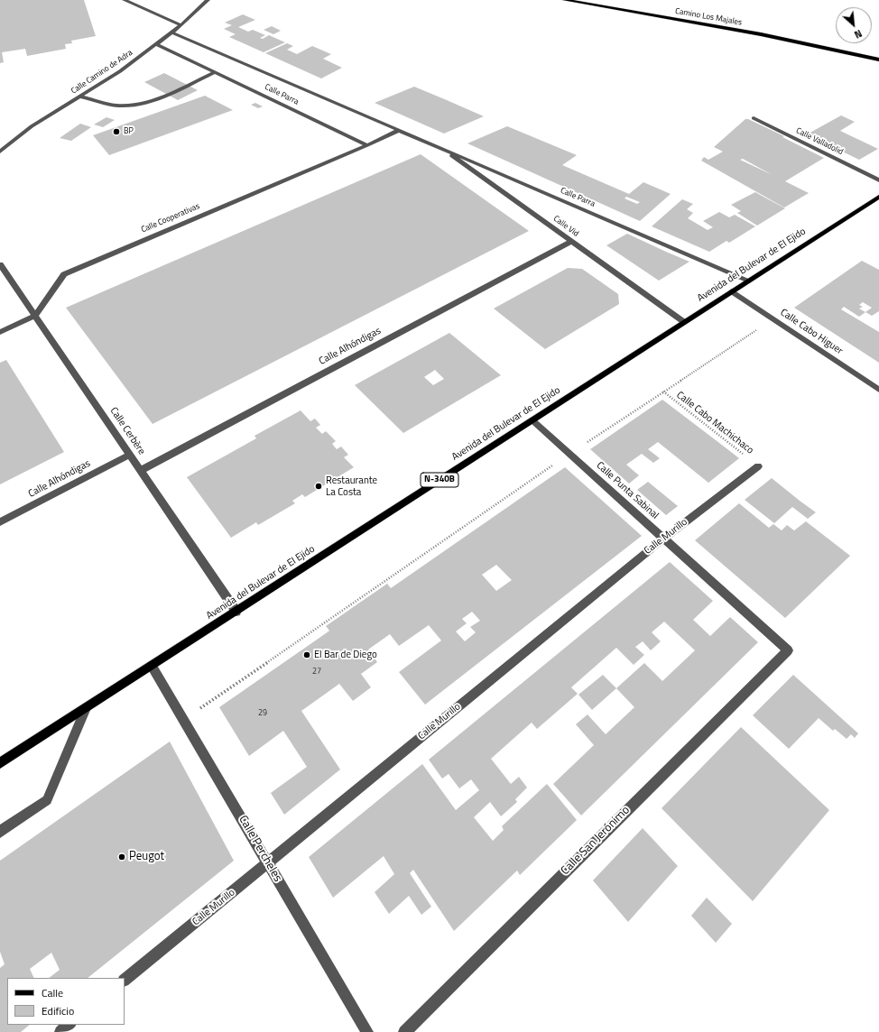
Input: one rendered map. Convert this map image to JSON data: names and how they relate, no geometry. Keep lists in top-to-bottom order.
{
  "streets": {
    "main road": ["Camino Los Majales", "Avenida del Bulevar de El Ejido", "N-340B"],
    "street": [
      "Calle Camino de Adra",
      "Calle Parra",
      "Calle Valladolid",
      "Calle Cooperativas",
      "Calle Vid",
      "Calle Cabo Higuer",
      "Calle Alhóndigas",
      "Calle Cerbère",
      "Calle Punta Sabinal",
      "Calle Murillo",
      "Calle San Jerónimo",
      "Calle Percheles"
    ],
    "path": ["Calle Cabo Machichaco"]
  },
  "crossings": [
    ["Calle Camino de Adra", "Calle Parra"],
    ["Calle Parra", "Calle Cooperativas"],
    ["Calle Parra", "Calle Vid"],
    ["Calle Parra", "Avenida del Bulevar de El Ejido"],
    ["Calle Cooperativas", "Calle Cerbère"],
    ["Calle Vid", "Avenida del Bulevar de El Ejido"],
    ["Calle Vid", "Calle Alhóndigas"],
    ["Avenida del Bulevar de El Ejido", "Calle Cabo Higuer"],
    ["Avenida del Bulevar de El Ejido", "Calle Cerbère"],
    ["Avenida del Bulevar de El Ejido", "Calle Punta Sabinal"],
    ["Avenida del Bulevar de El Ejido", "Calle Percheles"],
    ["Calle Alhóndigas", "Calle Cerbère"],
    ["Calle Cabo Machichaco", "Calle Murillo"],
    ["Calle Punta Sabinal", "Calle Murillo"],
    ["Calle Punta Sabinal", "Calle San Jerónimo"],
    ["Calle Murillo", "Calle Percheles"]
  ],
  "places": [
    "BP",
    "Restaurante La Costa",
    "El Bar de Diego",
    "Peugot"
  ],
  "house_numbers": ["27", "29"],
  "legend": ["Calle", "Edificio"],
  "north": "bottom right"
}
